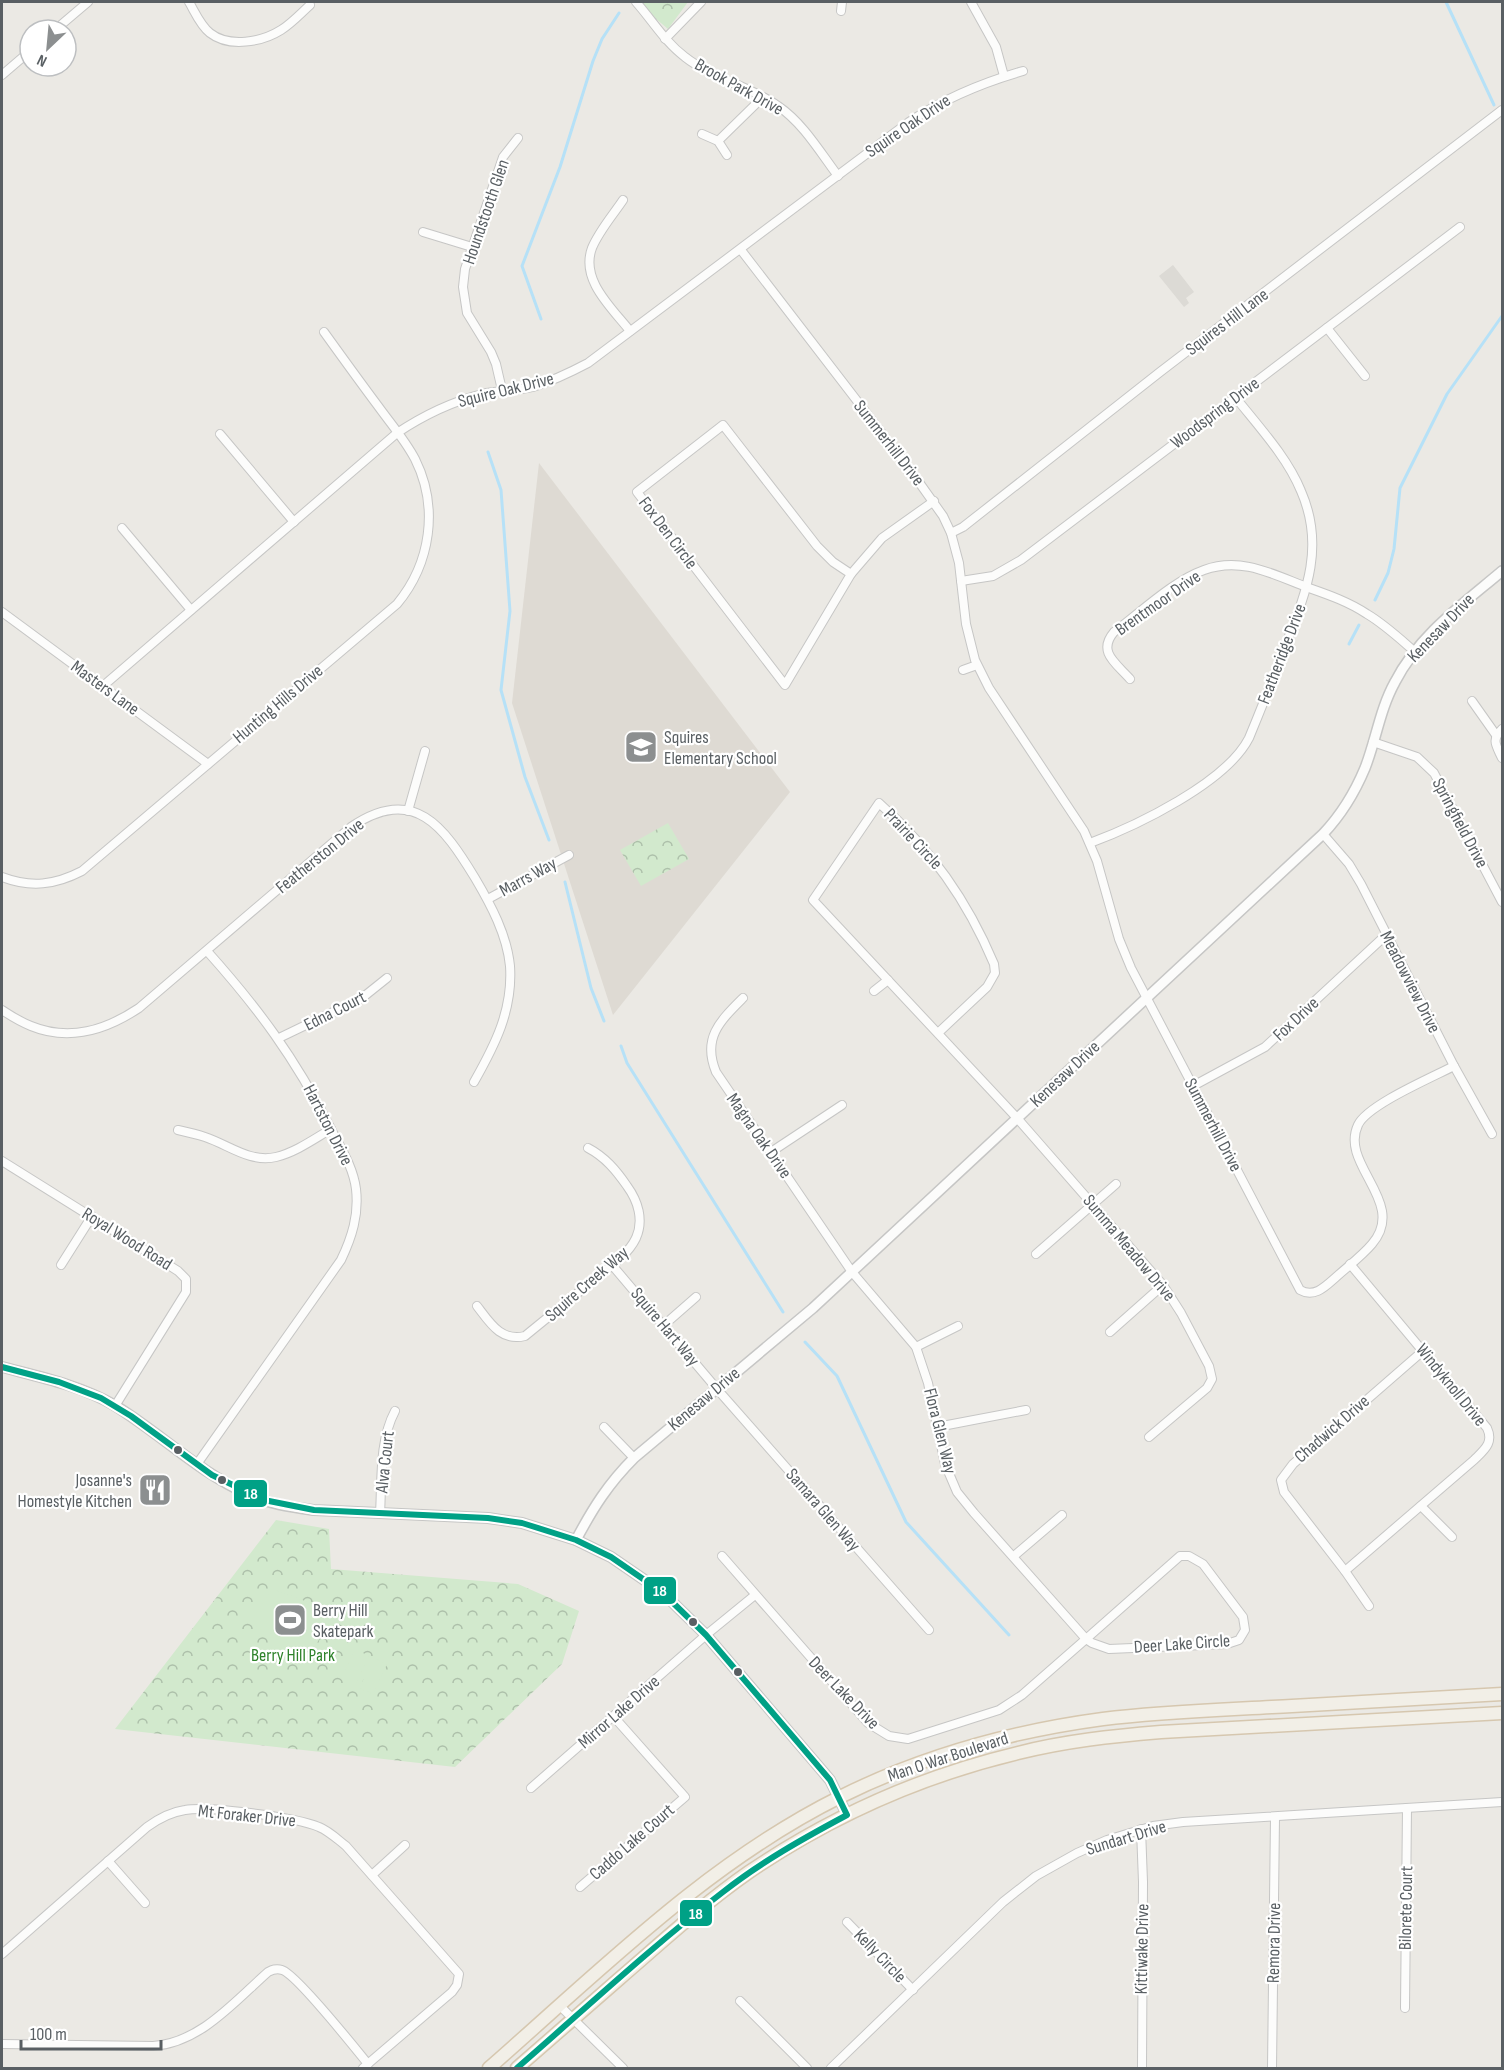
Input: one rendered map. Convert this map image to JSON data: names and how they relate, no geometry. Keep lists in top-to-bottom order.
{
  "streets": {
    "main road": ["Man O War Boulevard"],
    "street": [
      "Brook Park Drive",
      "Squire Oak Drive",
      "Houndstooth Glen",
      "Squires Hill Lane",
      "Woodspring Drive",
      "Summerhill Drive",
      "Fox Den Circle",
      "Brentmoor Drive",
      "Kenesaw Drive",
      "Featheridge Drive",
      "Masters Lane",
      "Hunting Hills Drive",
      "Springfield Drive",
      "Prairie Circle",
      "Featherston Drive",
      "Marrs Way",
      "Meadowview Drive",
      "Edna Court",
      "Fox Drive",
      "Hartston Drive",
      "Magna Oak Drive",
      "Royal Wood Road",
      "Summa Meadow Drive",
      "Squire Creek Way",
      "Squire Hart Way",
      "Windyknoll Drive",
      "Chadwick Drive",
      "Flora Glen Way",
      "Alva Court",
      "Samara Glen Way",
      "Deer Lake Circle",
      "Deer Lake Drive",
      "Mirror Lake Drive",
      "Mt Foraker Drive",
      "Sundart Drive",
      "Caddo Lake Court",
      "Bilorete Court",
      "Remora Drive",
      "Kittiwake Drive",
      "Kelly Circle"
    ]
  },
  "crossings": [
    ["Brook Park Drive", "Squire Oak Drive"],
    ["Squire Oak Drive", "Houndstooth Glen"],
    ["Squire Oak Drive", "Summerhill Drive"],
    ["Squire Oak Drive", "Masters Lane"],
    ["Squire Oak Drive", "Hunting Hills Drive"],
    ["Squires Hill Lane", "Summerhill Drive"],
    ["Woodspring Drive", "Summerhill Drive"],
    ["Woodspring Drive", "Featheridge Drive"],
    ["Summerhill Drive", "Fox Den Circle"],
    ["Summerhill Drive", "Kenesaw Drive"],
    ["Summerhill Drive", "Featheridge Drive"],
    ["Summerhill Drive", "Meadowview Drive"],
    ["Summerhill Drive", "Fox Drive"],
    ["Summerhill Drive", "Windyknoll Drive"],
    ["Brentmoor Drive", "Kenesaw Drive"],
    ["Brentmoor Drive", "Featheridge Drive"],
    ["Kenesaw Drive", "Springfield Drive"],
    ["Kenesaw Drive", "Prairie Circle"],
    ["Kenesaw Drive", "Meadowview Drive"],
    ["Kenesaw Drive", "Magna Oak Drive"],
    ["Kenesaw Drive", "Summa Meadow Drive"],
    ["Kenesaw Drive", "Squire Hart Way"],
    ["Kenesaw Drive", "Flora Glen Way"],
    ["Kenesaw Drive", "Samara Glen Way"],
    ["Masters Lane", "Hunting Hills Drive"],
    ["Prairie Circle", "Summa Meadow Drive"],
    ["Featherston Drive", "Marrs Way"],
    ["Featherston Drive", "Hartston Drive"],
    ["Meadowview Drive", "Fox Drive"],
    ["Edna Court", "Hartston Drive"],
    ["Magna Oak Drive", "Flora Glen Way"],
    ["Squire Creek Way", "Squire Hart Way"],
    ["Squire Hart Way", "Samara Glen Way"],
    ["Windyknoll Drive", "Chadwick Drive"],
    ["Flora Glen Way", "Deer Lake Circle"],
    ["Flora Glen Way", "Deer Lake Drive"],
    ["Deer Lake Circle", "Deer Lake Drive"],
    ["Deer Lake Drive", "Mirror Lake Drive"],
    ["Mirror Lake Drive", "Caddo Lake Court"],
    ["Sundart Drive", "Bilorete Court"],
    ["Sundart Drive", "Remora Drive"],
    ["Sundart Drive", "Kittiwake Drive"],
    ["Sundart Drive", "Kelly Circle"]
  ],
  "parks": ["Berry Hill Park"],
  "places": {
    "school or university": ["Squires Elementary School"],
    "restaurant": ["Josanne's Homestyle Kitchen"],
    "sports": ["Berry Hill Skatepark"]
  },
  "lines": ["transit line 18"],
  "scale_bar": "100 m",
  "north": "bottom left"
}
